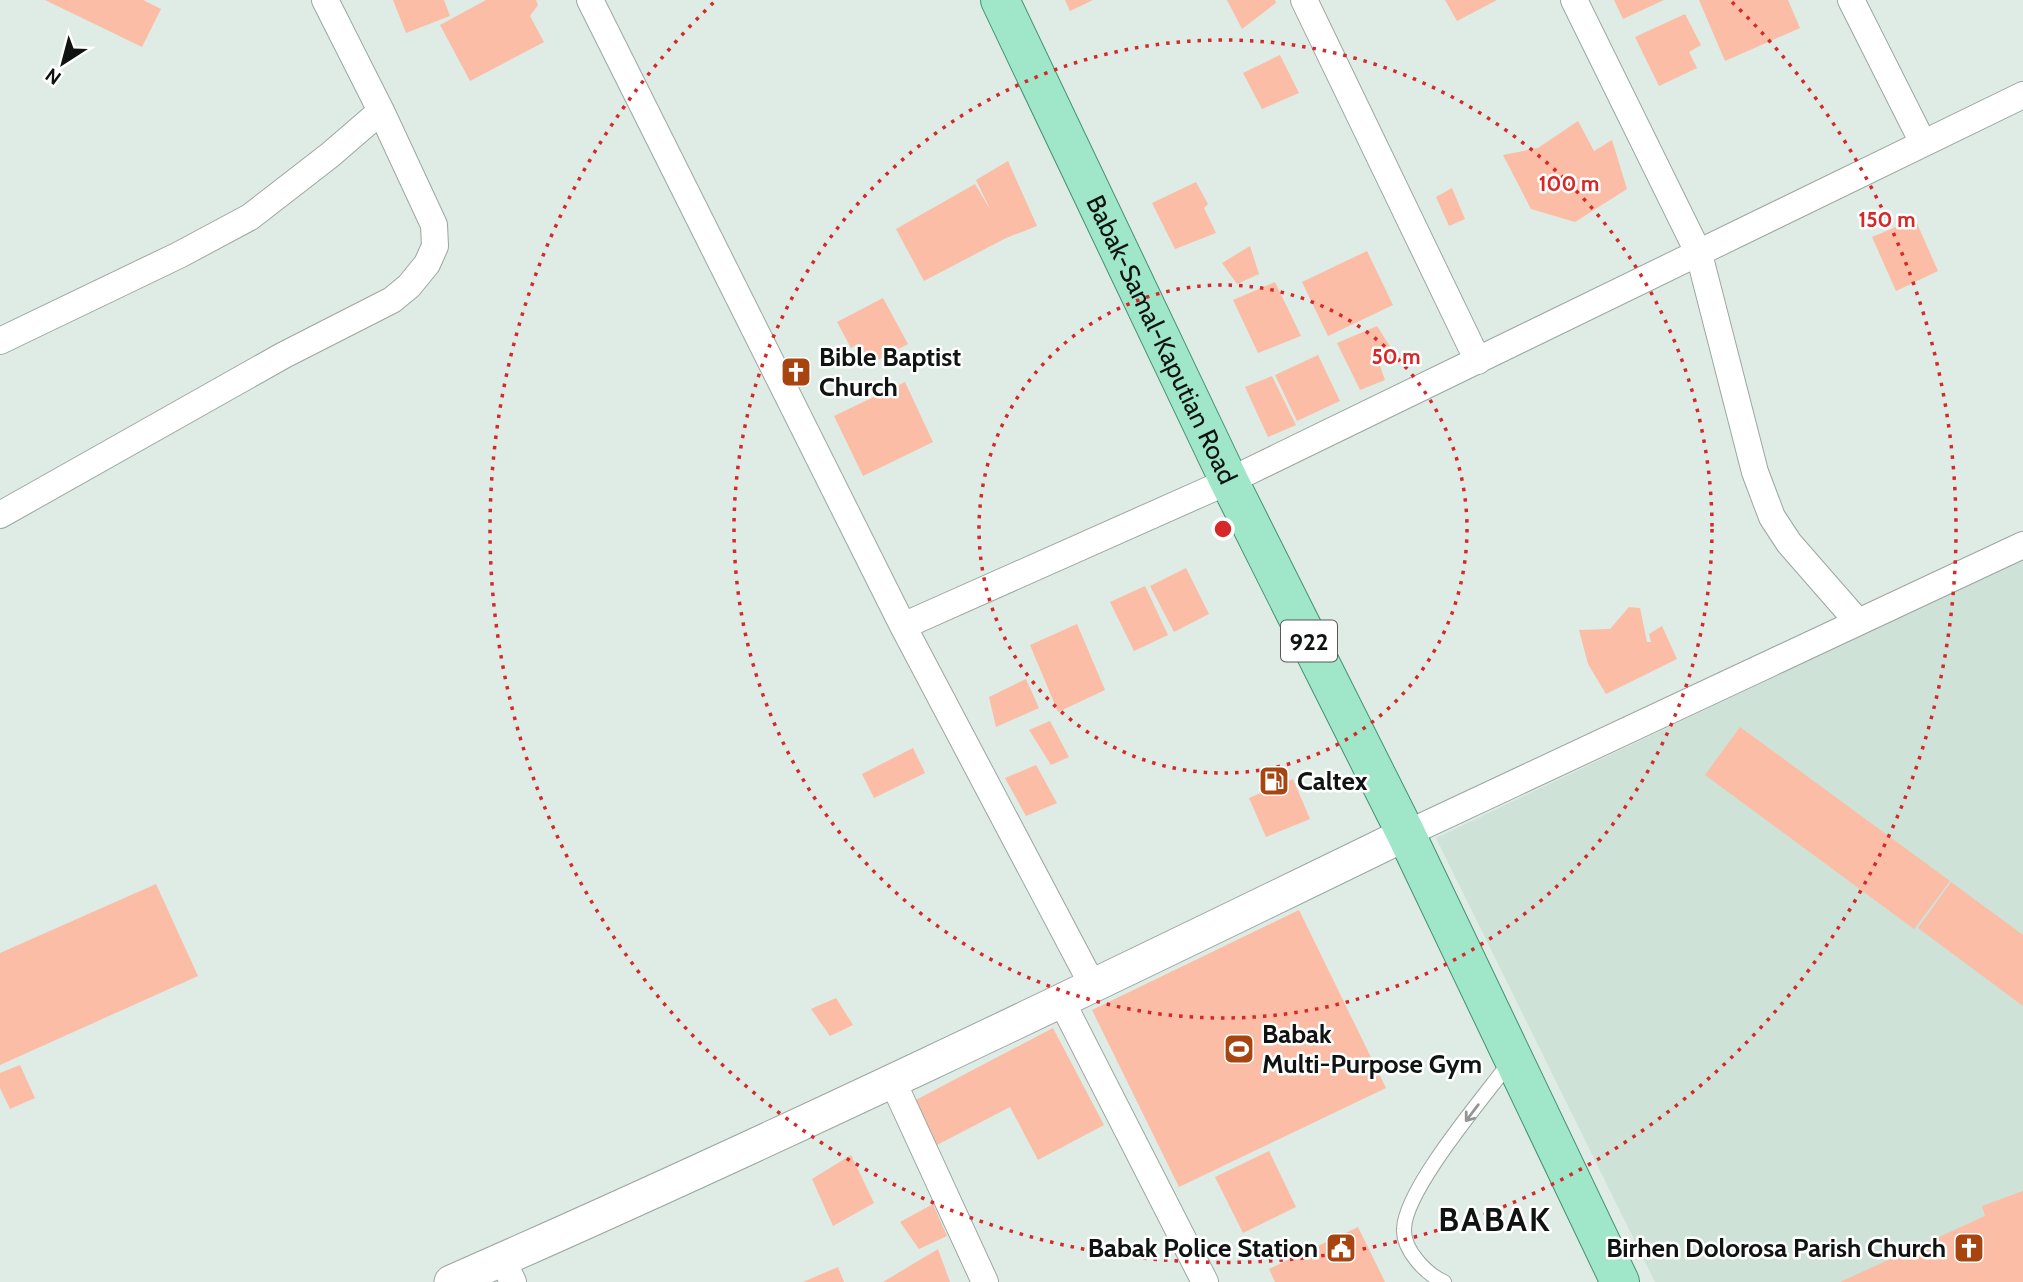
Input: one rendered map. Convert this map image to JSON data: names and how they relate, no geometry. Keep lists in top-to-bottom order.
{
  "streets": {
    "main road": ["Babak-Samal-Kaputian Road", "922"]
  },
  "districts": ["BABAK"],
  "places": {
    "church": ["Bible Baptist Church", "Birhen Dolorosa Parish Church"],
    "fuel station": ["Caltex"],
    "sports": ["Babak Multi-Purpose Gym"],
    "public building": ["Babak Police Station"]
  },
  "north": "bottom left",
  "rings": ["100 m", "150 m", "50 m"]
}
